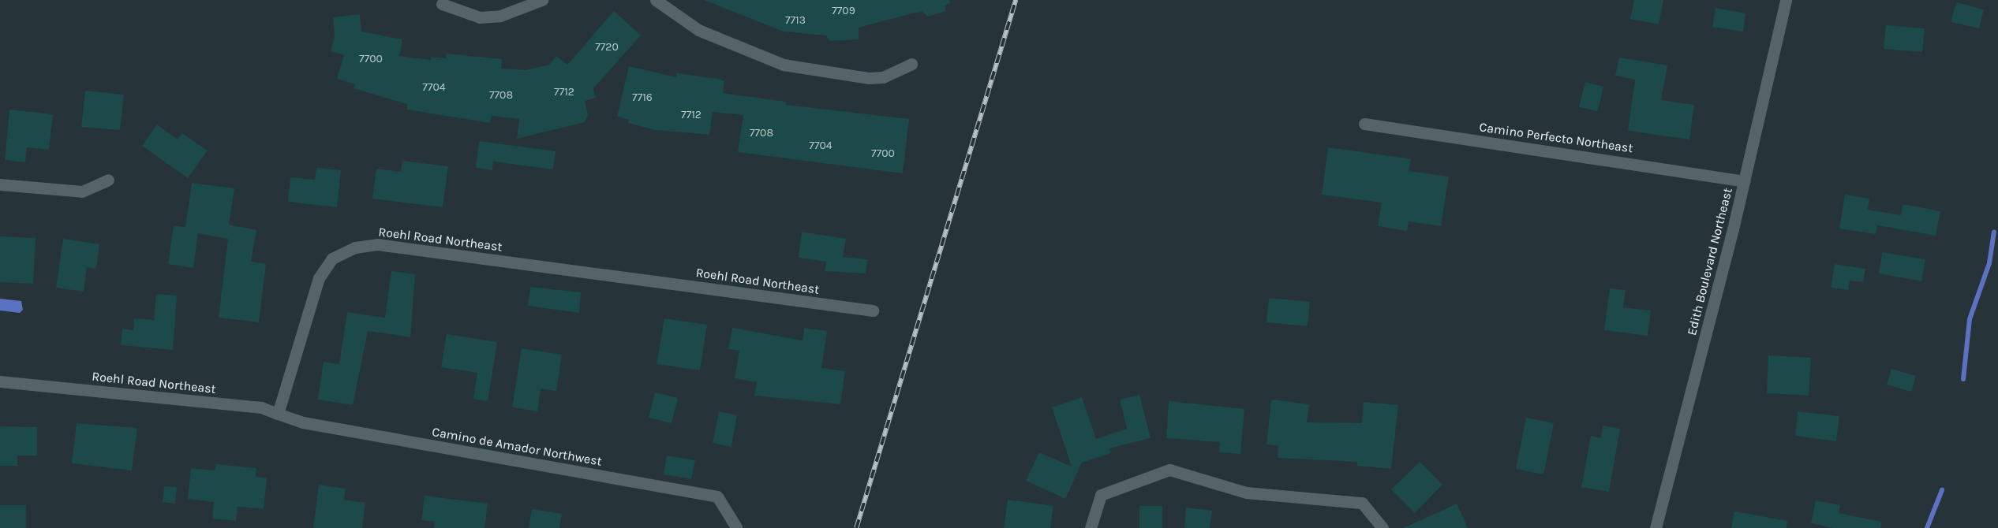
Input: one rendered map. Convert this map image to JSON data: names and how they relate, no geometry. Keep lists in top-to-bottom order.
{
  "streets": {
    "street": [
      "Camino Perfecto Northeast",
      "Roehl Road Northeast",
      "Edith Boulevard Northeast",
      "Camino de Amador Northwest"
    ]
  },
  "crossings": [
    ["Camino Perfecto Northeast", "Edith Boulevard Northeast"],
    ["Roehl Road Northeast", "Camino de Amador Northwest"]
  ],
  "house_numbers": [
    "7709",
    "7713",
    "7720",
    "7700",
    "7704",
    "7712",
    "7708",
    "7716",
    "7712",
    "7708",
    "7704",
    "7700"
  ]
}
